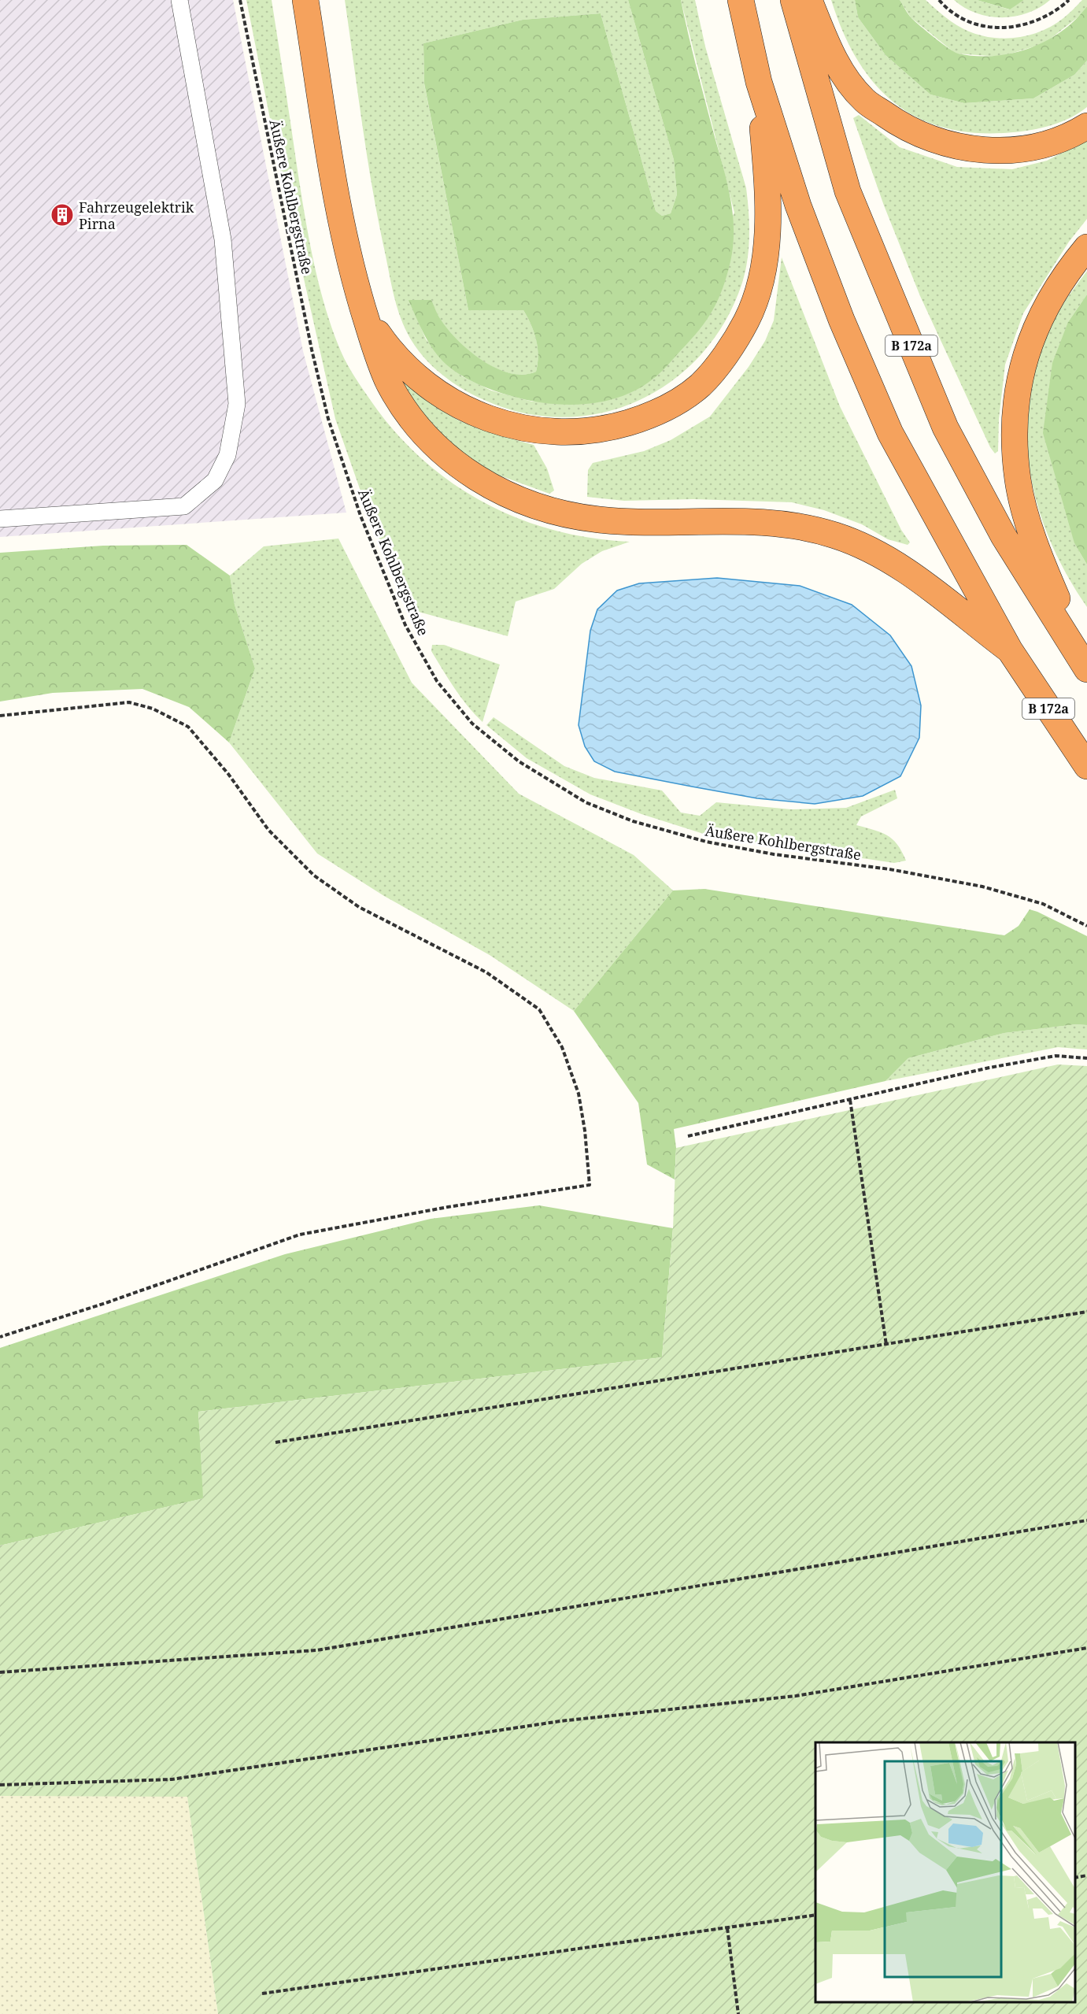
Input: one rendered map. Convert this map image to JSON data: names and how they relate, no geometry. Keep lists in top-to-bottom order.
{
  "streets": {
    "highway": ["B 172a"],
    "path": ["Äußere Kohlbergstraße"]
  },
  "places": {
    "building": ["Fahrzeugelektrik Pirna"]
  }
}
